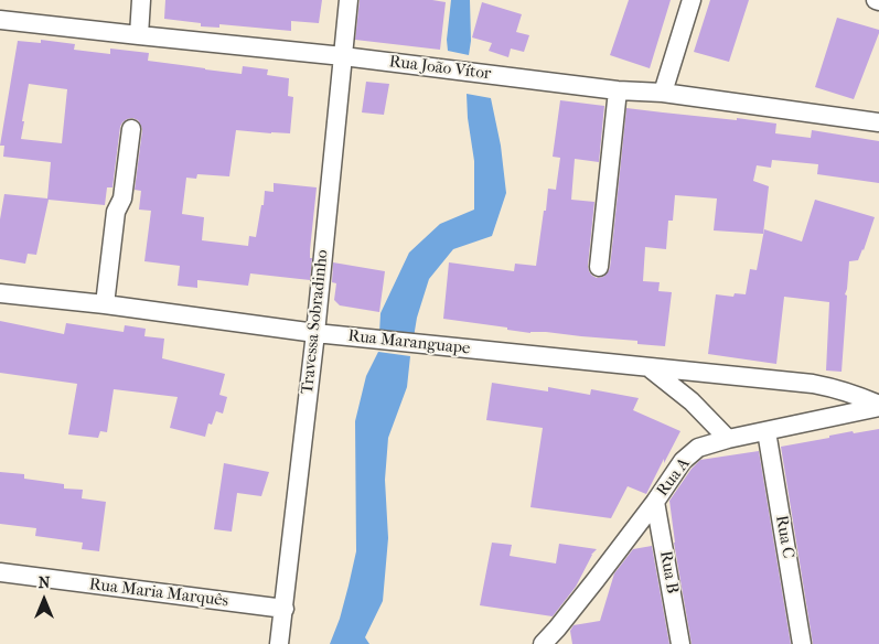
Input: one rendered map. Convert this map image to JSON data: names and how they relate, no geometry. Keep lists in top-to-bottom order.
{
  "streets": {
    "street": [
      "Rua João Vítor",
      "Travessa Sobradinho",
      "Rua Maranguape",
      "Rua A",
      "Rua C",
      "Rua B",
      "Rua Maria Marquês"
    ]
  },
  "crossings": [
    ["Rua João Vítor", "Travessa Sobradinho"],
    ["Travessa Sobradinho", "Rua Maranguape"],
    ["Travessa Sobradinho", "Rua Maria Marquês"],
    ["Rua Maranguape", "Rua A"],
    ["Rua A", "Rua C"],
    ["Rua A", "Rua B"]
  ],
  "north": "top"
}
